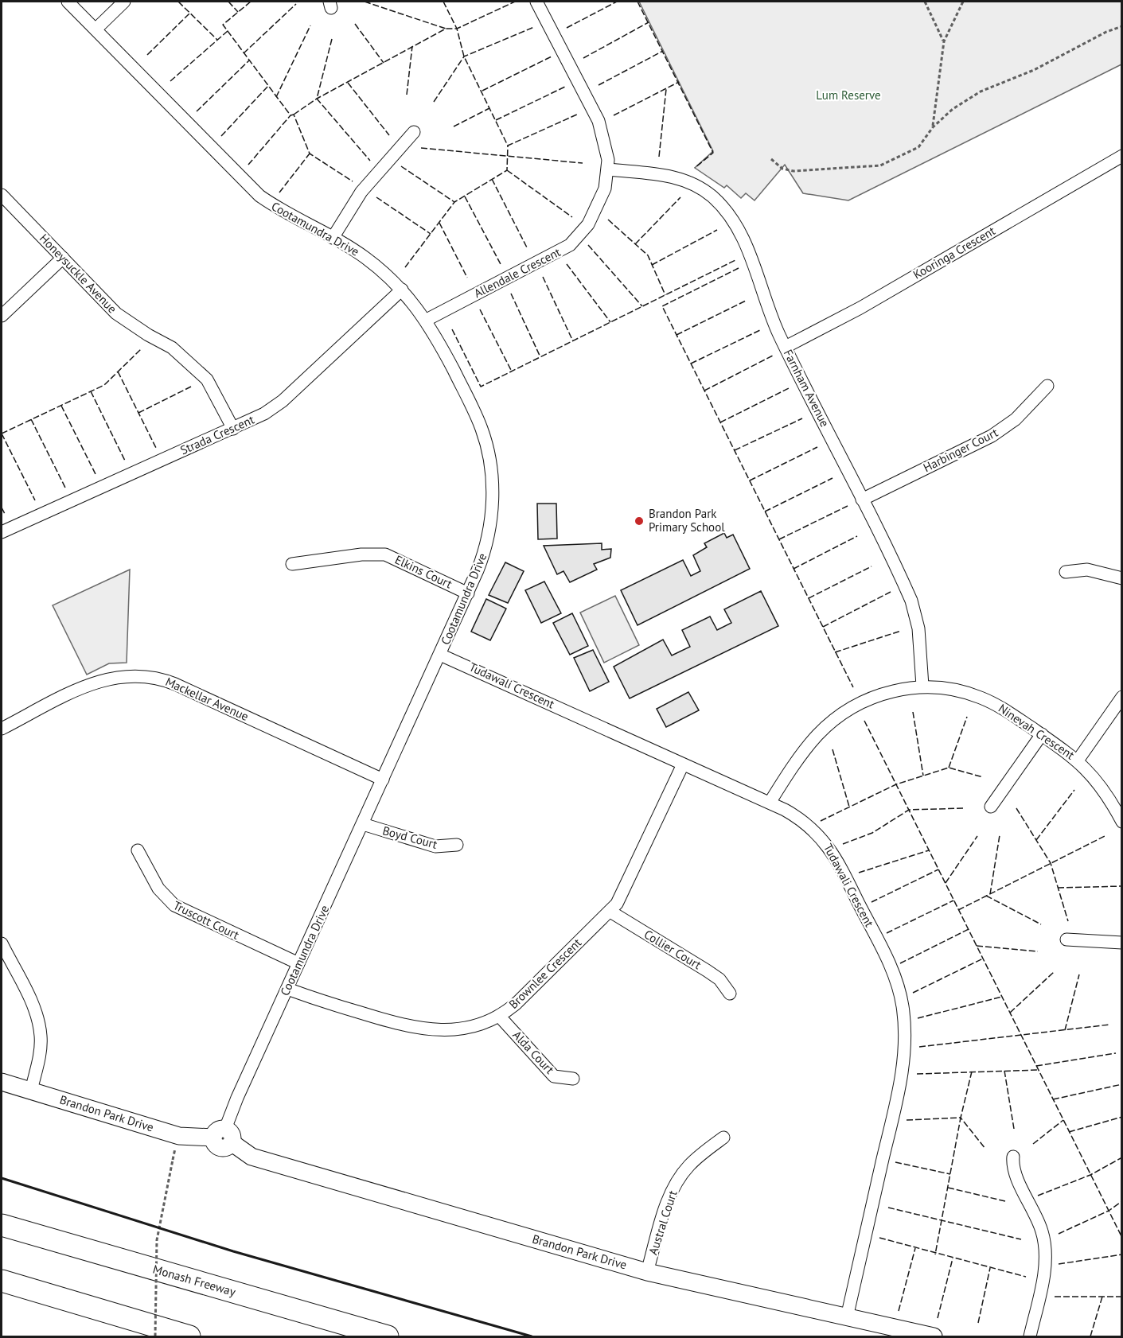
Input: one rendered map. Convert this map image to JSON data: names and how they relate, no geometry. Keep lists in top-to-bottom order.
{
  "streets": {
    "highway": ["Monash Freeway"],
    "street": [
      "Cootamundra Drive",
      "Kooringa Crescent",
      "Allendale Crescent",
      "Honeysuckle Avenue",
      "Farnham Avenue",
      "Strada Crescent",
      "Harbinger Court",
      "Elkins Court",
      "Tudawali Crescent",
      "Mackellar Avenue",
      "Ninevah Crescent",
      "Boyd Court",
      "Truscott Court",
      "Collier Court",
      "Brownlee Crescent",
      "Alda Court",
      "Brandon Park Drive",
      "Austral Court"
    ]
  },
  "crossings": [
    ["Cootamundra Drive", "Allendale Crescent"],
    ["Cootamundra Drive", "Strada Crescent"],
    ["Cootamundra Drive", "Elkins Court"],
    ["Cootamundra Drive", "Tudawali Crescent"],
    ["Cootamundra Drive", "Mackellar Avenue"],
    ["Cootamundra Drive", "Boyd Court"],
    ["Cootamundra Drive", "Truscott Court"],
    ["Cootamundra Drive", "Brownlee Crescent"],
    ["Cootamundra Drive", "Brandon Park Drive"],
    ["Kooringa Crescent", "Farnham Avenue"],
    ["Allendale Crescent", "Farnham Avenue"],
    ["Honeysuckle Avenue", "Strada Crescent"],
    ["Farnham Avenue", "Harbinger Court"],
    ["Farnham Avenue", "Ninevah Crescent"],
    ["Tudawali Crescent", "Ninevah Crescent"],
    ["Tudawali Crescent", "Brownlee Crescent"],
    ["Tudawali Crescent", "Brandon Park Drive"],
    ["Collier Court", "Brownlee Crescent"],
    ["Brownlee Crescent", "Alda Court"],
    ["Brandon Park Drive", "Austral Court"]
  ],
  "parks": ["Lum Reserve"],
  "places": ["Brandon Park Primary School"]
}
